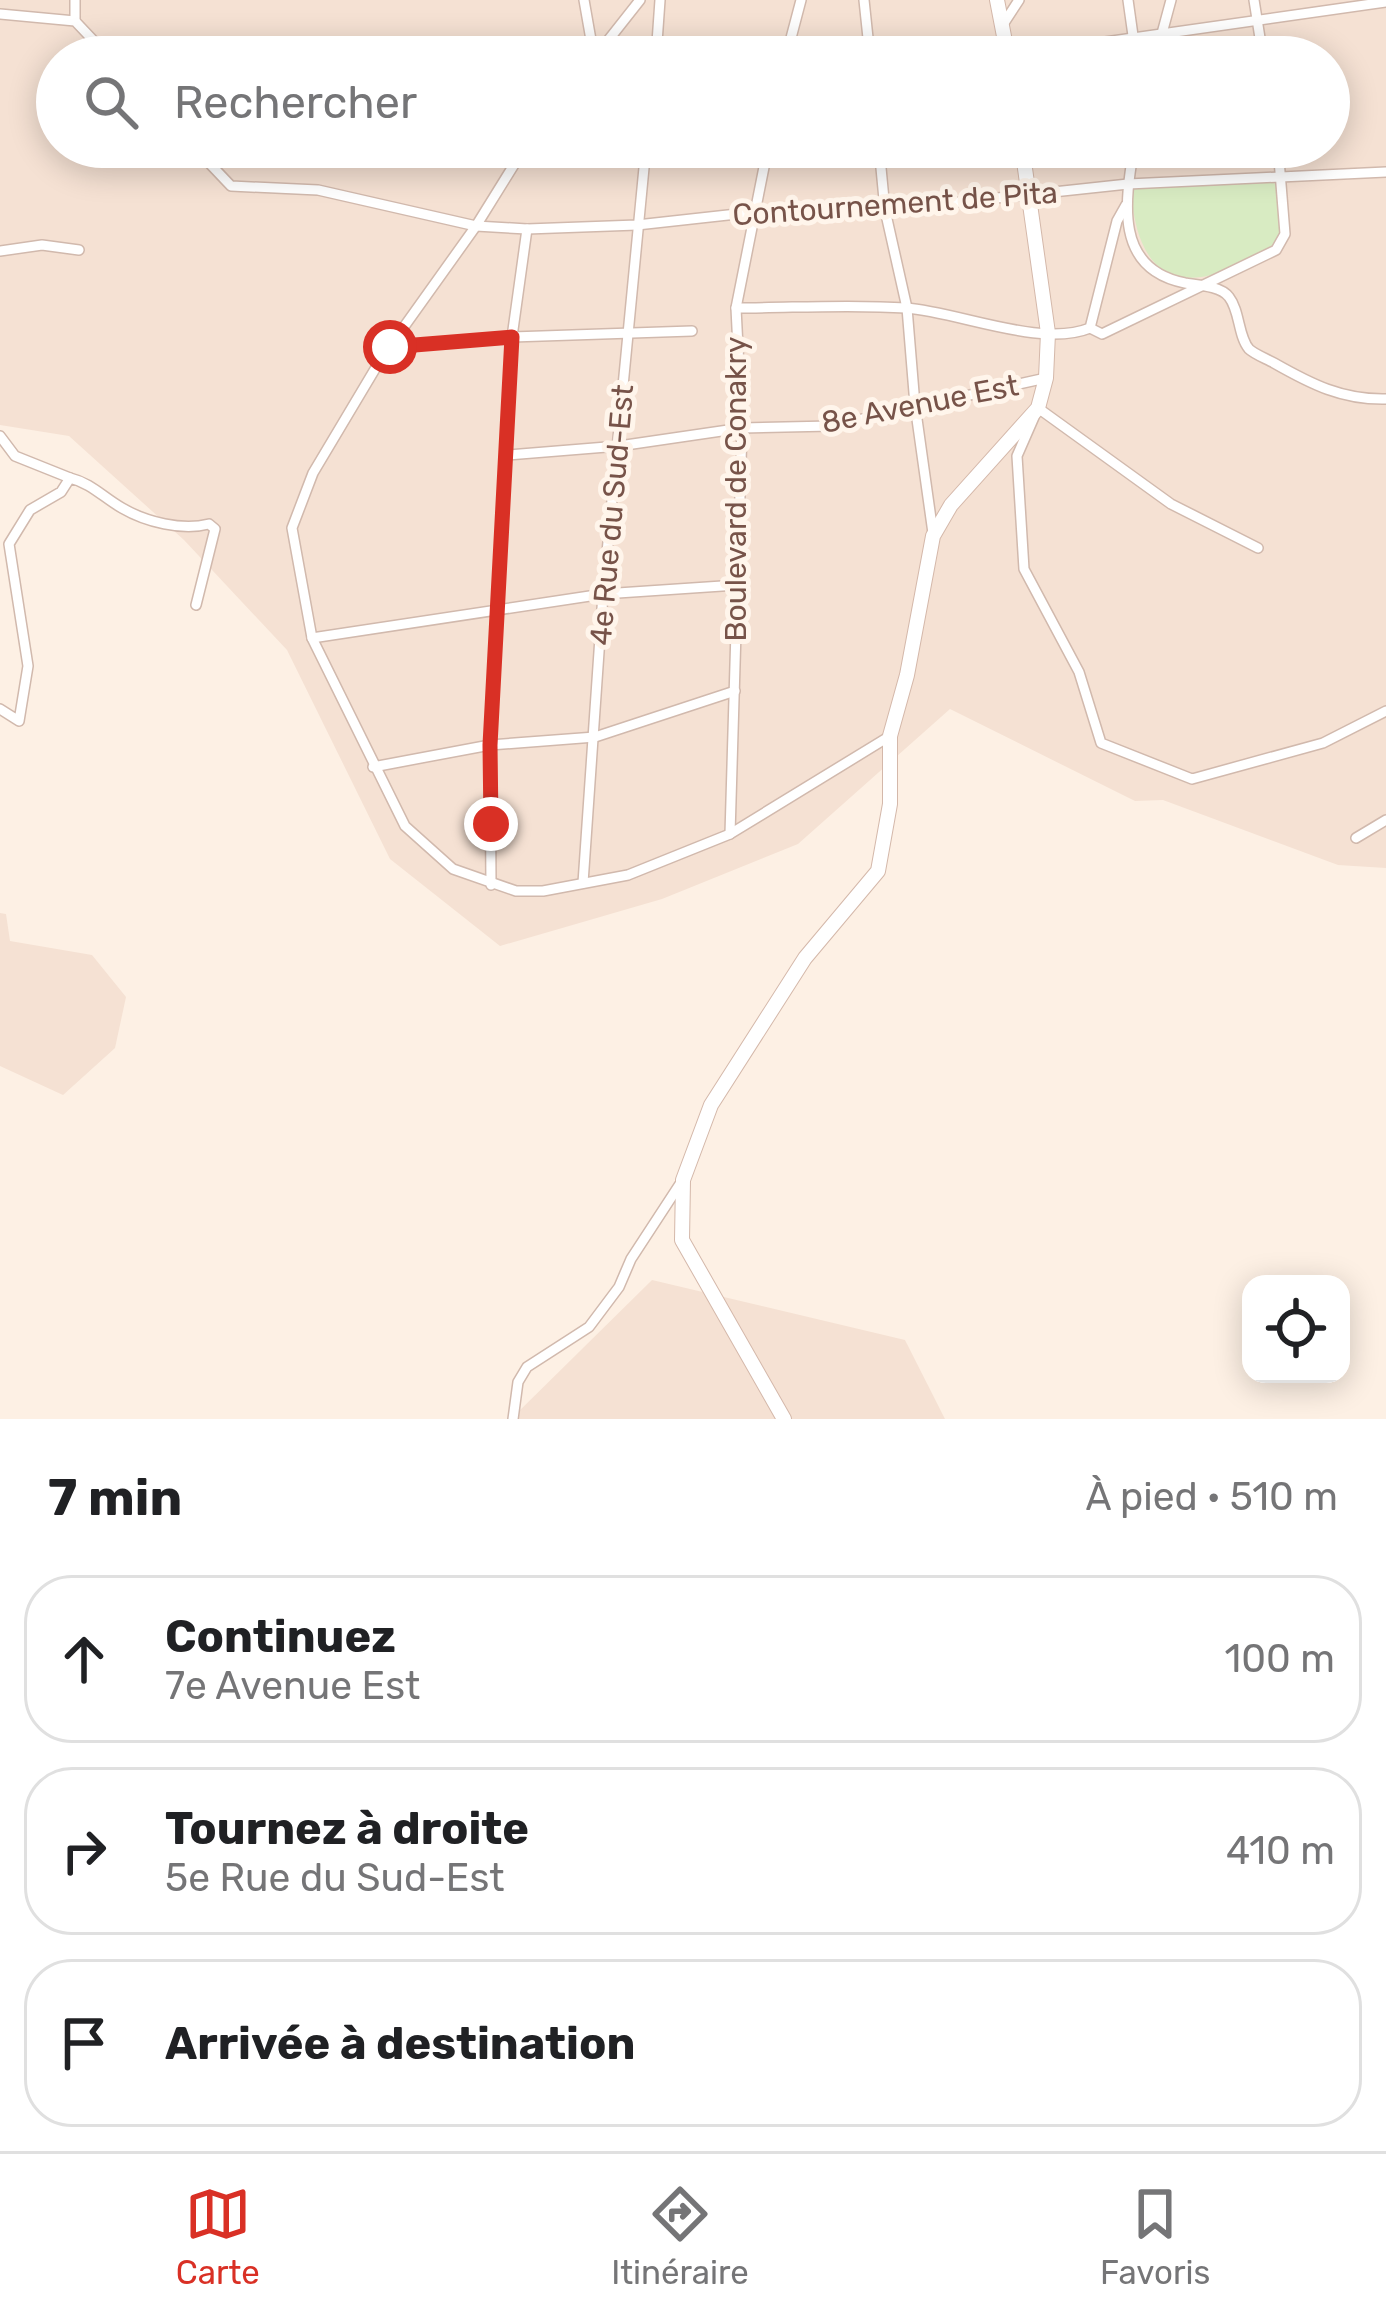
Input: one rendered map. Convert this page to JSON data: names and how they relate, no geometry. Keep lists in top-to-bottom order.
{
  "streets": {
    "street": [
      "Contournement de Pita",
      "8e Avenue Est",
      "Boulevard de Conakry",
      "4e Rue du Sud-Est"
    ]
  },
  "crossings": [
    ["Contournement de Pita", "Boulevard de Conakry"],
    ["Contournement de Pita", "4e Rue du Sud-Est"],
    ["8e Avenue Est", "Boulevard de Conakry"],
    ["8e Avenue Est", "4e Rue du Sud-Est"]
  ],
  "page": {
    "search": "Rechercher",
    "heading": ["7 min", "À pied · 510 m"],
    "list": [
      ["Continuez", "7e Avenue Est", "100 m"],
      ["Tournez à droite", "5e Rue du Sud-Est", "410 m"],
      "Arrivée à destination"
    ],
    "nav": ["Carte", "Itinéraire", "Favoris"]
  }
}
